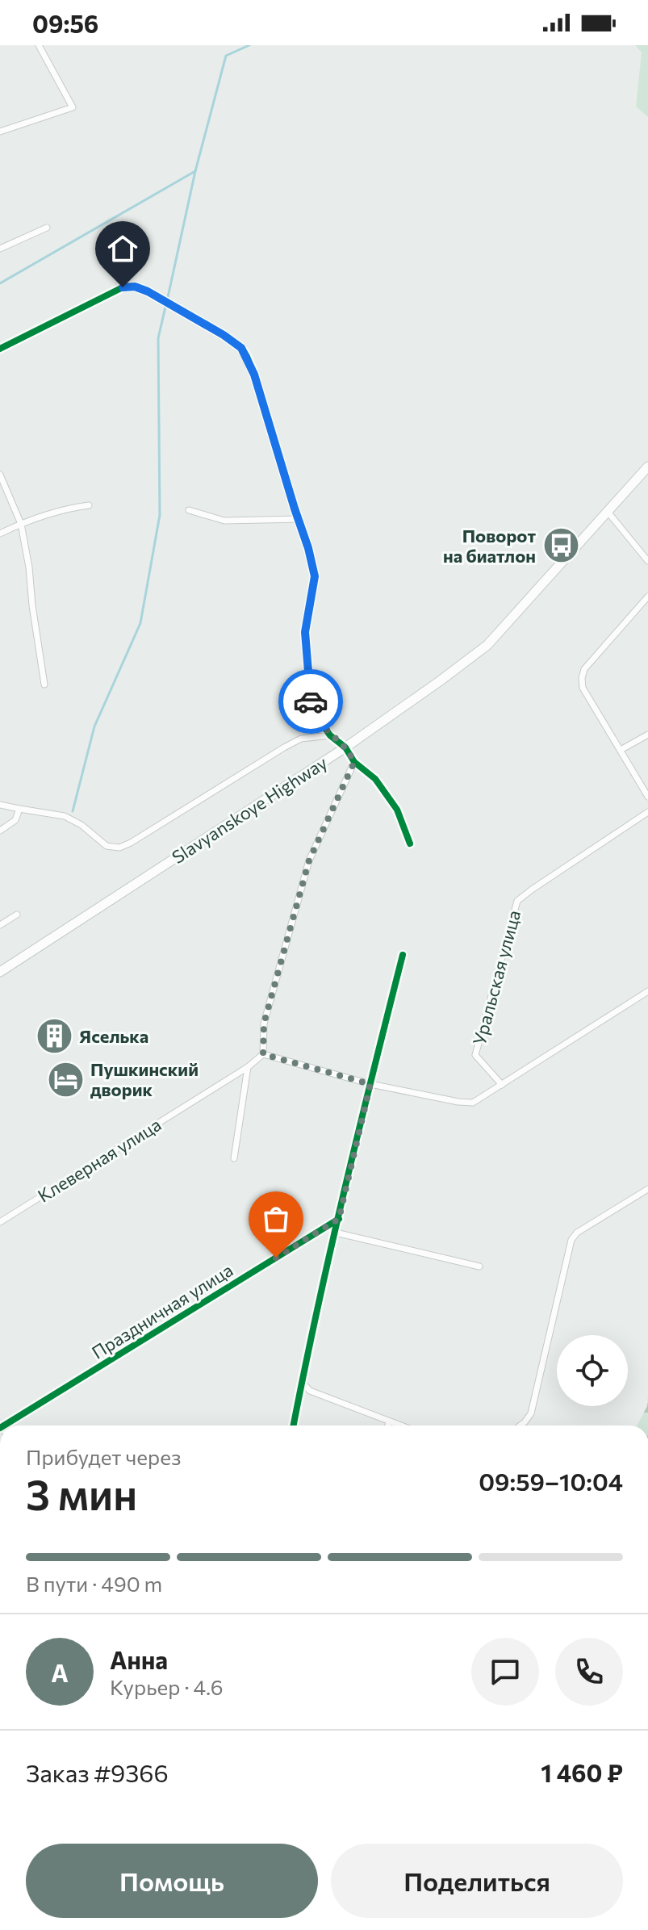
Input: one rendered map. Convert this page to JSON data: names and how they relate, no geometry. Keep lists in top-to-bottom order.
{
  "streets": {
    "main road": ["Slavyanskoye Highway"],
    "street": ["Уральская улица", "Клеверная улица", "Праздничная улица"]
  },
  "places": {
    "bus stop": ["Поворот на биатлон"],
    "building": ["Яселька"],
    "hotel": ["Пушкинский дворик"]
  },
  "page": {
    "status": "09:56",
    "heading": ["3 мин", "Прибудет через", "09:59–10:04"],
    "panel": [
      "Анна",
      "Курьер · 4.6",
      "Заказ #9366",
      "1 460 ₽"
    ],
    "bar": "В пути · 490 m",
    "round": "А",
    "buttons": ["Помощь", "Поделиться"]
  }
}
